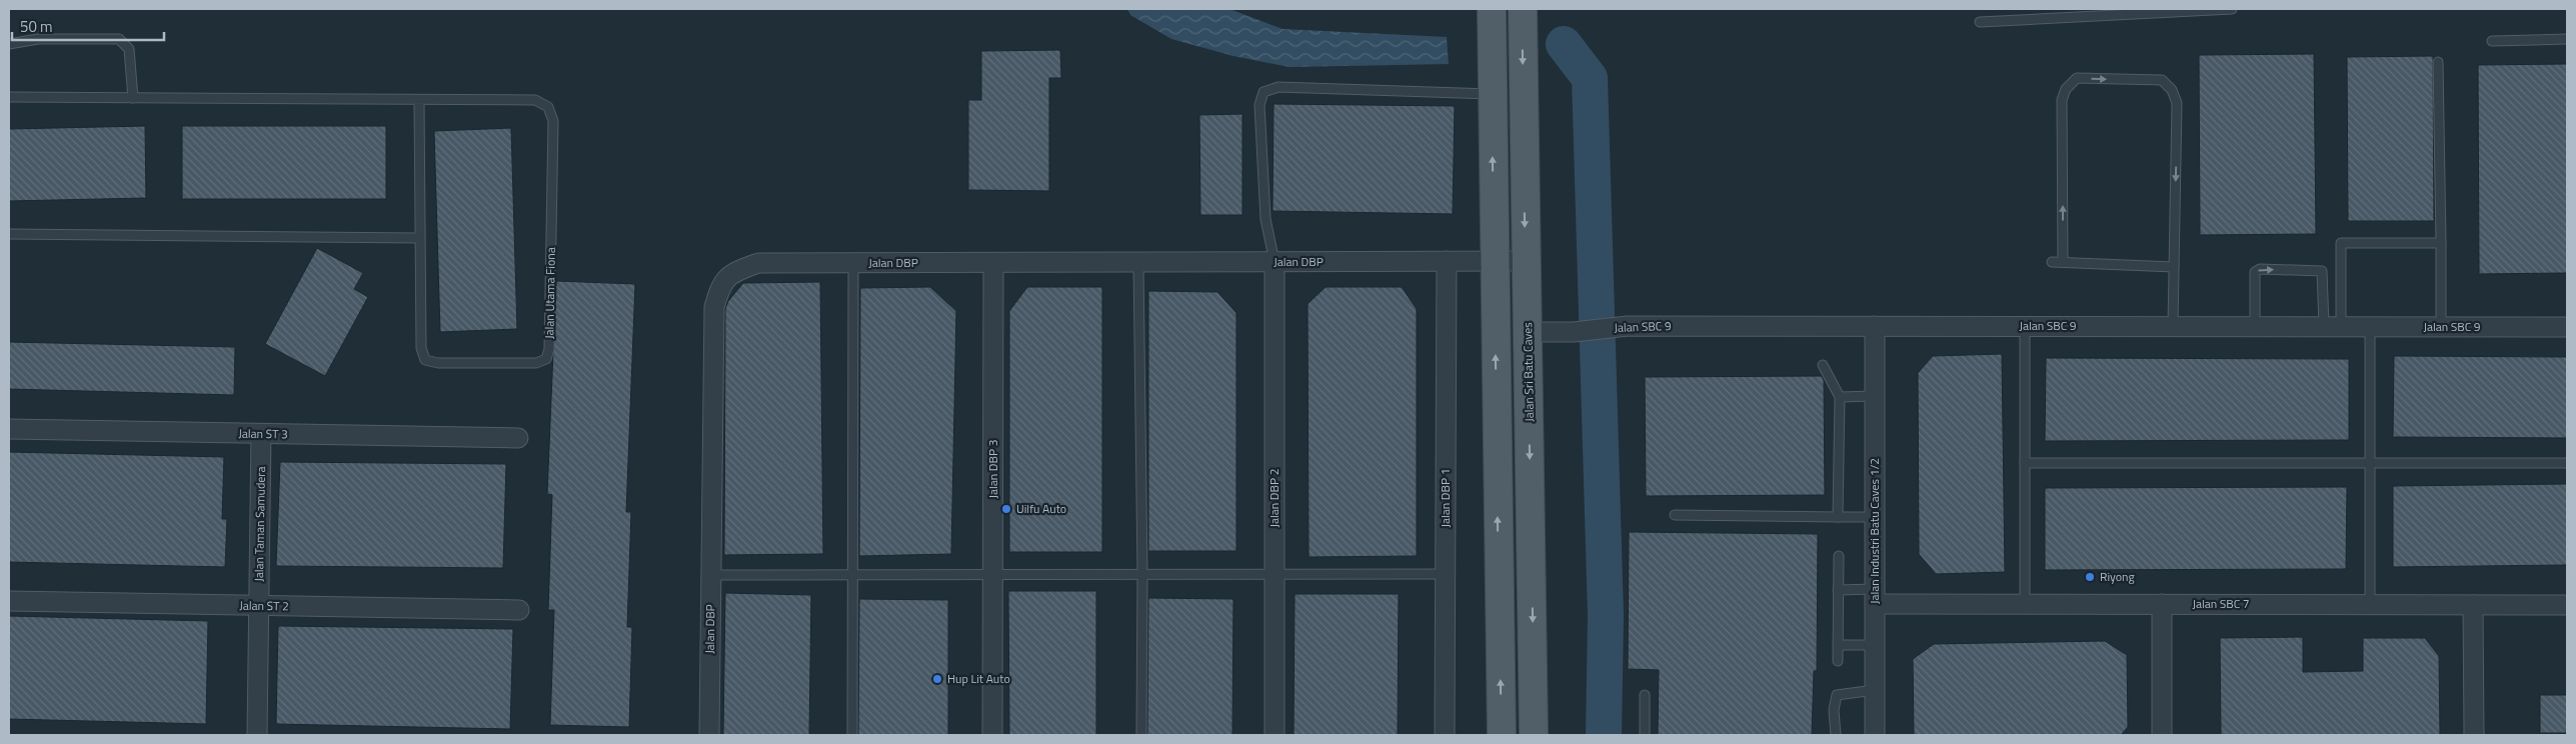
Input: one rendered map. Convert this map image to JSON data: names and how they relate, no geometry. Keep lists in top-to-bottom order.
{
  "streets": {
    "main road": ["Jalan Sri Batu Caves"],
    "street": [
      "Jalan DBP",
      "Jalan SBC 9",
      "Jalan ST 3",
      "Jalan DBP 3",
      "Jalan DBP 2",
      "Jalan DBP 1",
      "Jalan Taman Samudera",
      "Jalan Industri Batu Caves 1/2",
      "Jalan SBC 7",
      "Jalan ST 2"
    ],
    "lane": ["Jalan Utama Fiona"]
  },
  "crossings": [
    ["Jalan DBP", "Jalan Sri Batu Caves"],
    ["Jalan DBP", "Jalan DBP 3"],
    ["Jalan DBP", "Jalan DBP 2"],
    ["Jalan DBP", "Jalan DBP 1"],
    ["Jalan SBC 9", "Jalan Sri Batu Caves"],
    ["Jalan SBC 9", "Jalan Industri Batu Caves 1/2"],
    ["Jalan ST 3", "Jalan Taman Samudera"],
    ["Jalan Taman Samudera", "Jalan ST 2"],
    ["Jalan Industri Batu Caves 1/2", "Jalan SBC 7"]
  ],
  "places": ["Uilfu Auto", "Riyong", "Hup Lit Auto"],
  "scale_bar": "50 m"
}
